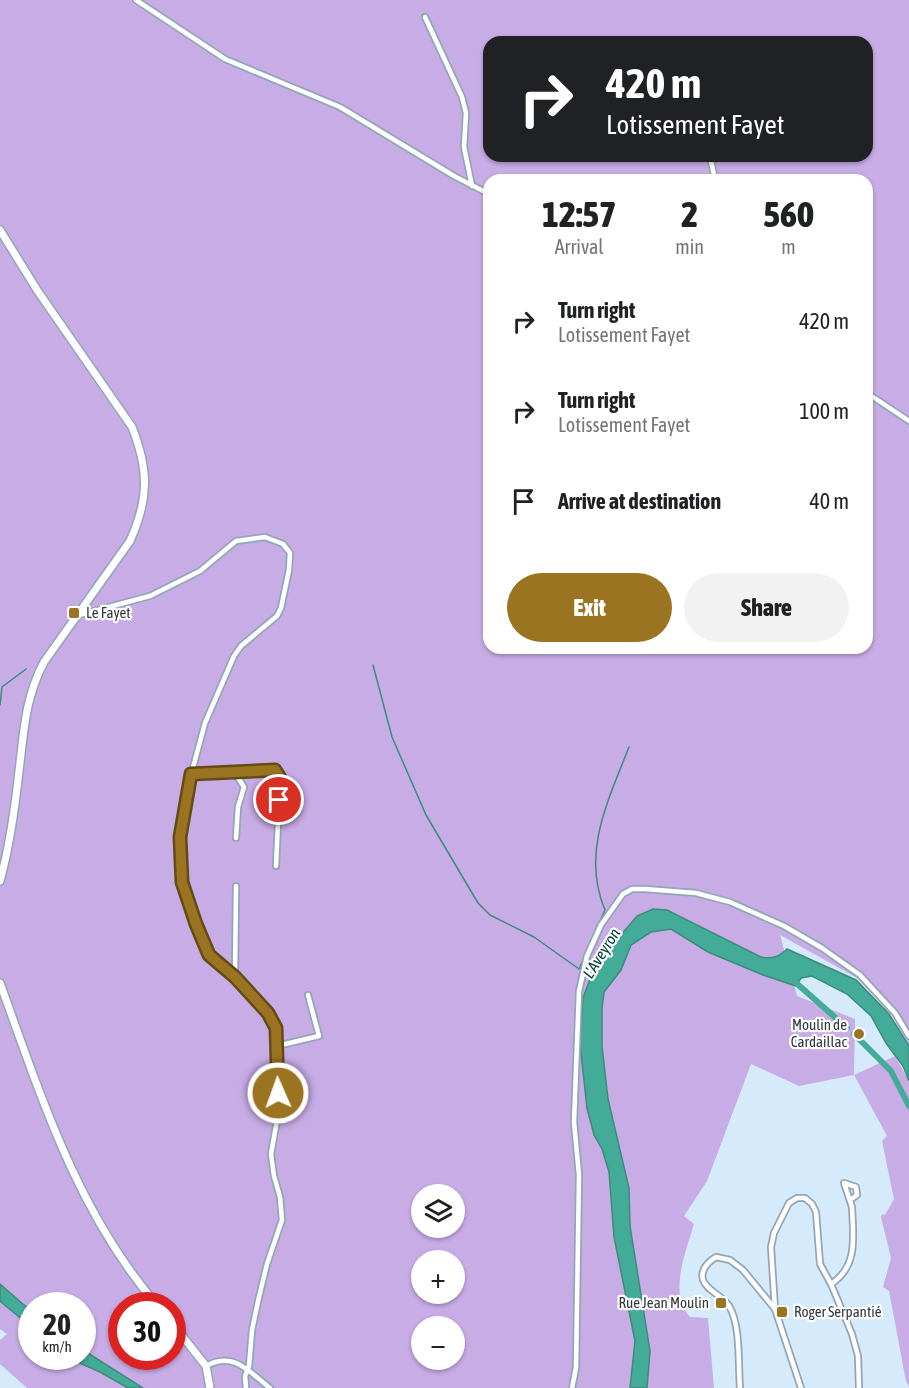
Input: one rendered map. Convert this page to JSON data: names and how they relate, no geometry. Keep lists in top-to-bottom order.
{
  "water": ["L'Aveyron"],
  "places": {
    "transit": ["Le Fayet", "Rue Jean Moulin", "Roger Serpantié"],
    "other": ["Moulin de Cardaillac"]
  },
  "page": {
    "turn": ["420 m", "Lotissement Fayet"],
    "eta": [
      "12:57",
      "Arrival",
      "2",
      "min",
      "560",
      "m"
    ],
    "list": [
      {
        "name": "Turn right",
        "note": "Lotissement Fayet",
        "value": "420 m"
      },
      {
        "name": "Turn right",
        "note": "Lotissement Fayet",
        "value": "100 m"
      },
      {
        "name": "Arrive at destination",
        "value": "40 m"
      }
    ],
    "buttons": ["Exit", "Share"],
    "map_buttons": ["+", "−"],
    "speed": "20 km/h",
    "limit": "30"
  }
}
